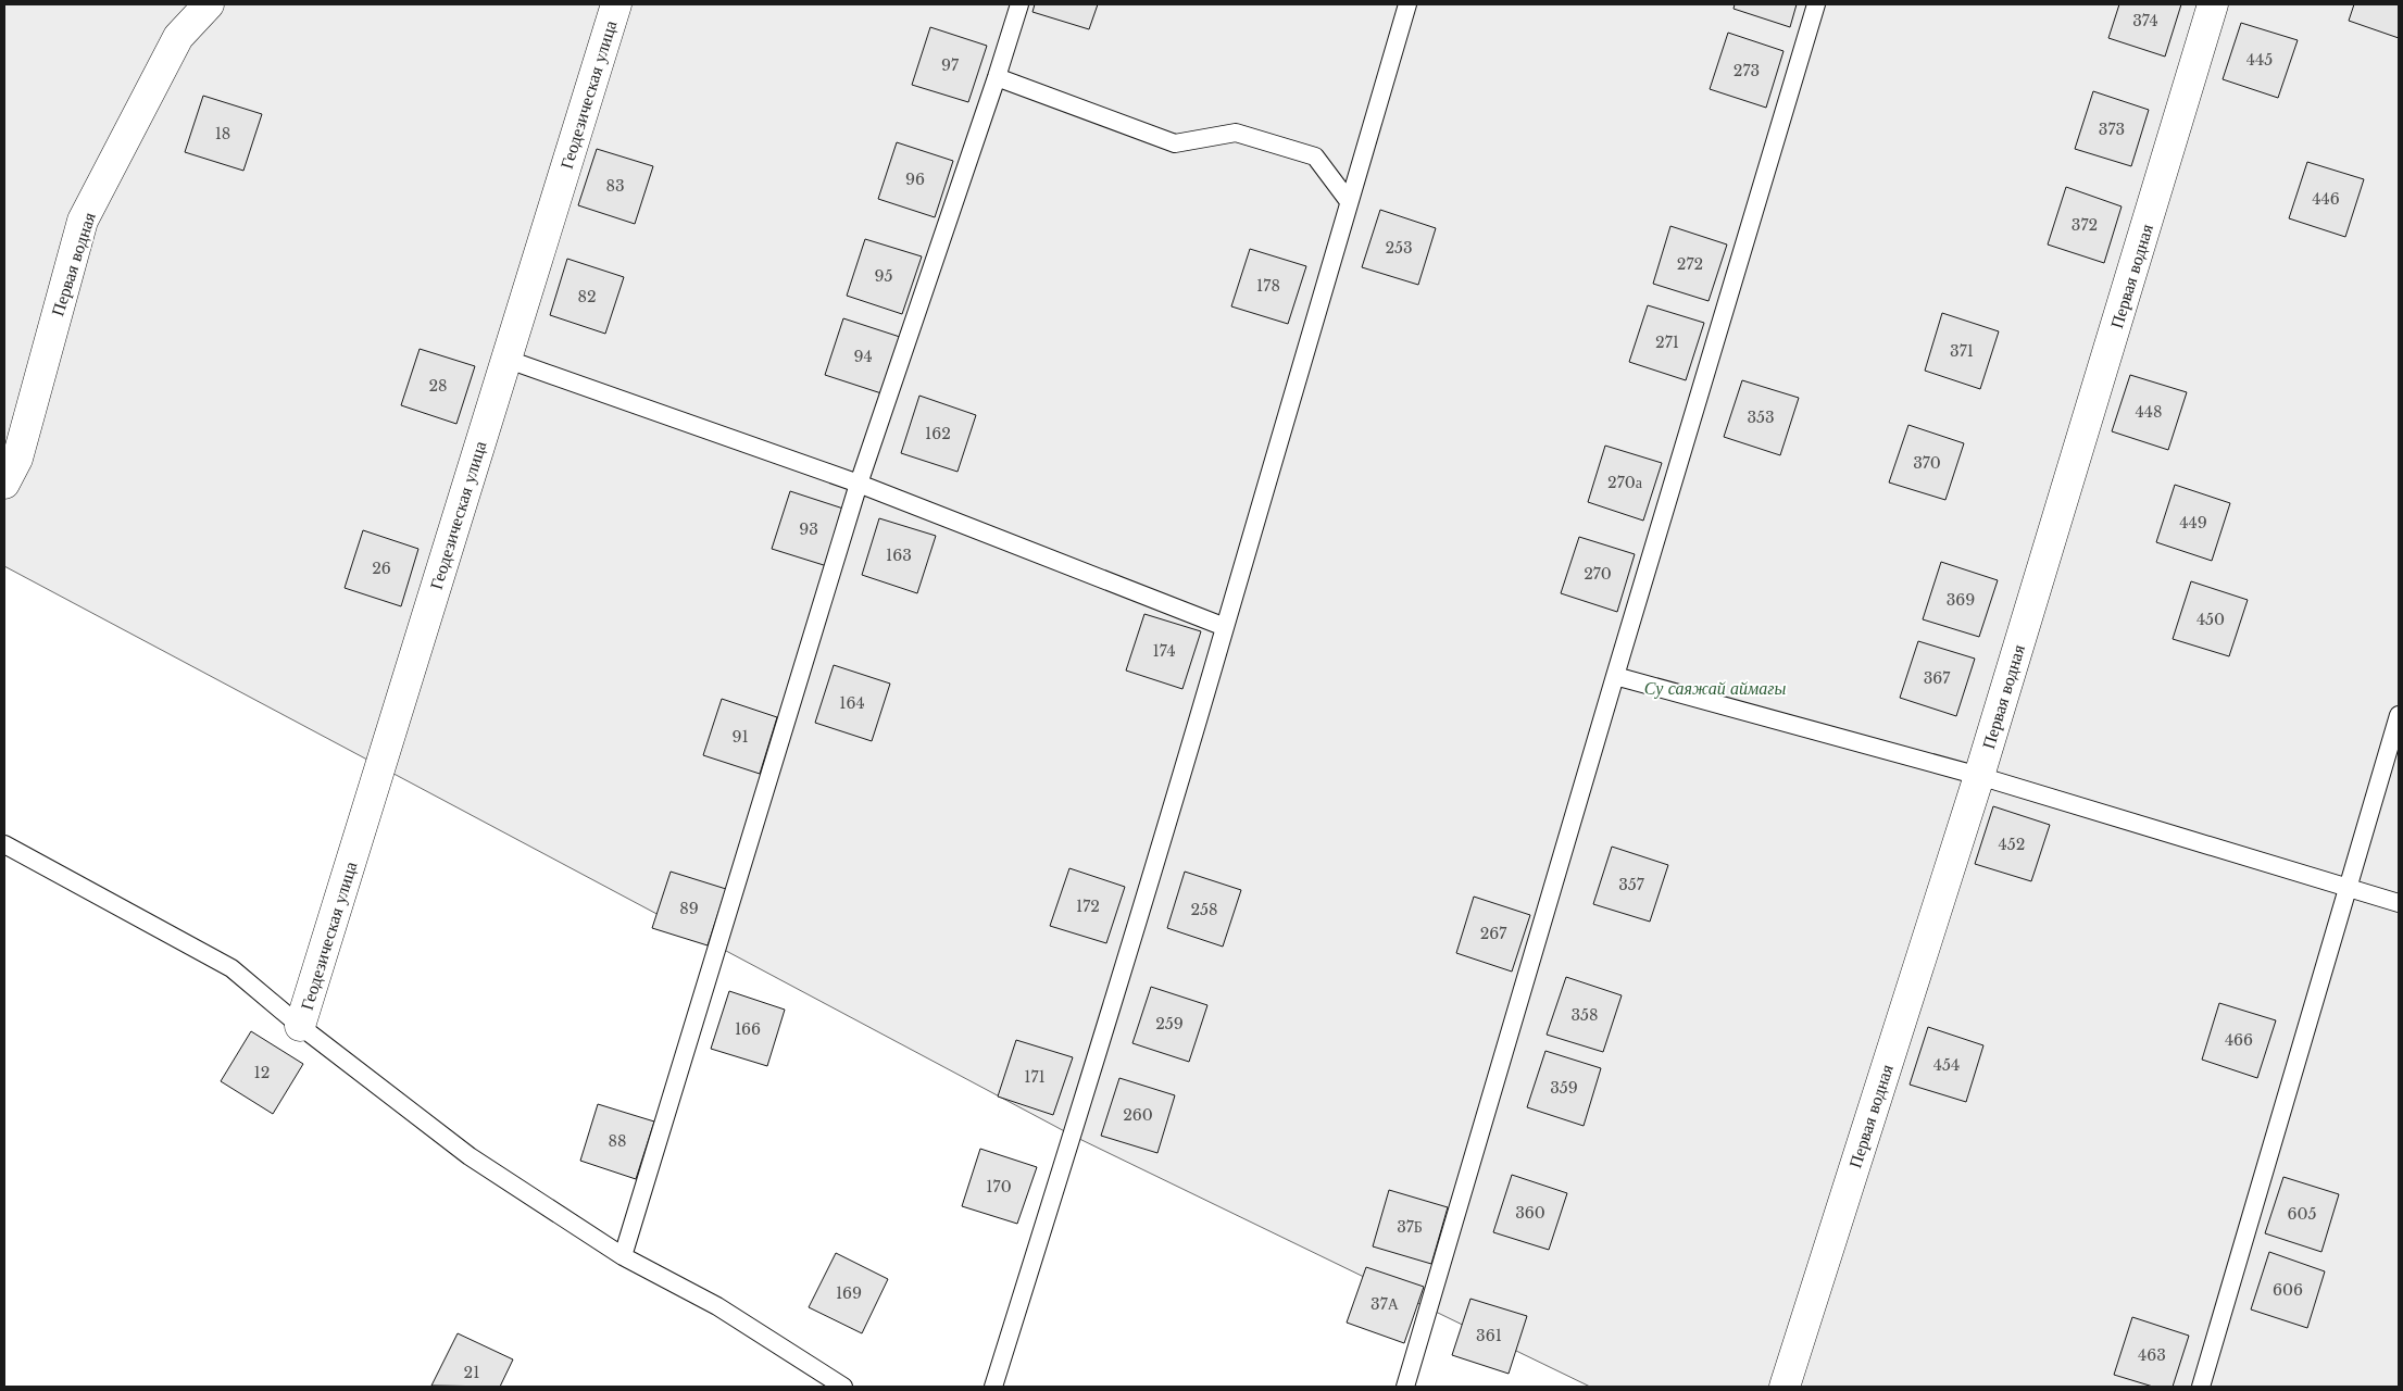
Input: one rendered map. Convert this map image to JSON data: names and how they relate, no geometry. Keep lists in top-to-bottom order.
{
  "streets": {
    "street": ["Геодезическая улица", "Первая водная"]
  },
  "parks": ["Су саяжай аймағы"],
  "house_numbers": [
    "374",
    "445",
    "97",
    "273",
    "373",
    "18",
    "96",
    "83",
    "446",
    "372",
    "253",
    "272",
    "95",
    "178",
    "82",
    "271",
    "371",
    "94",
    "28",
    "448",
    "353",
    "162",
    "370",
    "270а",
    "449",
    "93",
    "163",
    "26",
    "270",
    "369",
    "450",
    "174",
    "367",
    "164",
    "91",
    "452",
    "357",
    "172",
    "89",
    "258",
    "267",
    "358",
    "259",
    "166",
    "466",
    "454",
    "12",
    "171",
    "359",
    "260",
    "88",
    "170",
    "360",
    "605",
    "37Б",
    "606",
    "169",
    "37А",
    "361",
    "463",
    "21"
  ]
}
